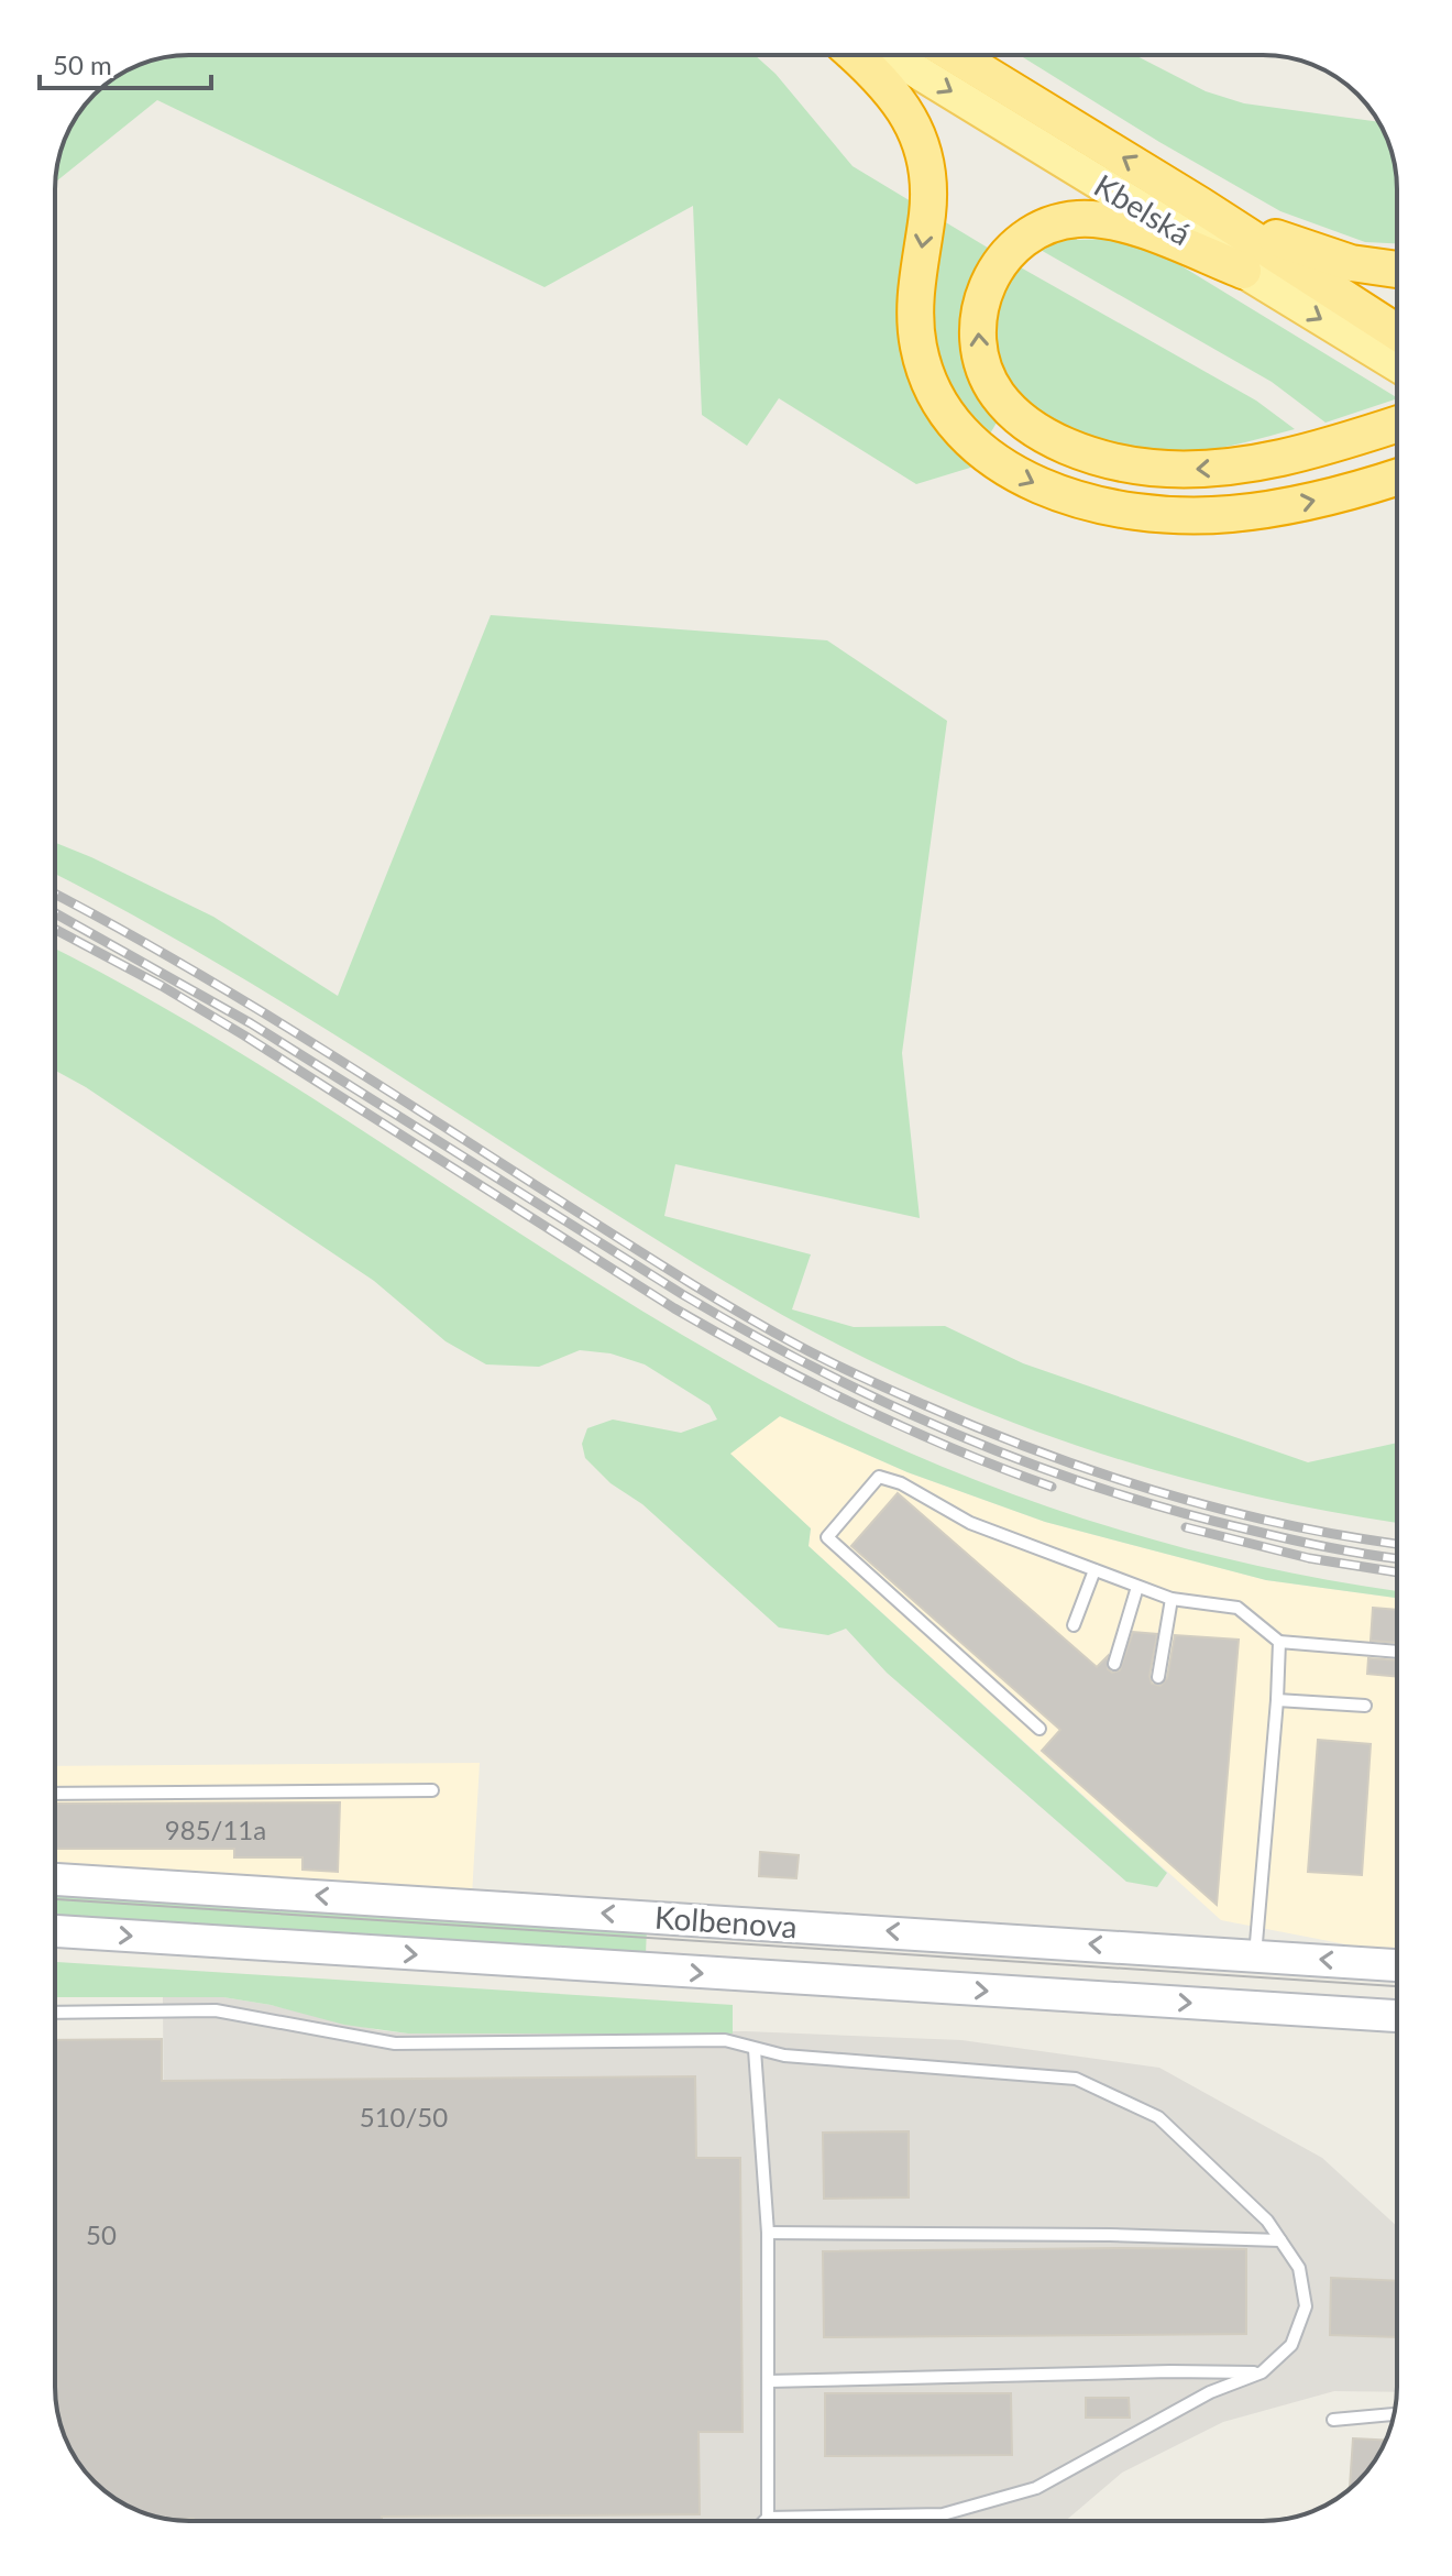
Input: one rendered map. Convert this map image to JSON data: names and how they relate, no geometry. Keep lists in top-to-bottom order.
{
  "streets": {
    "highway": ["Kbelská"],
    "main road": ["Kolbenova"]
  },
  "house_numbers": ["985/11a", "510/50", "50"],
  "scale_bar": "50 m"
}
